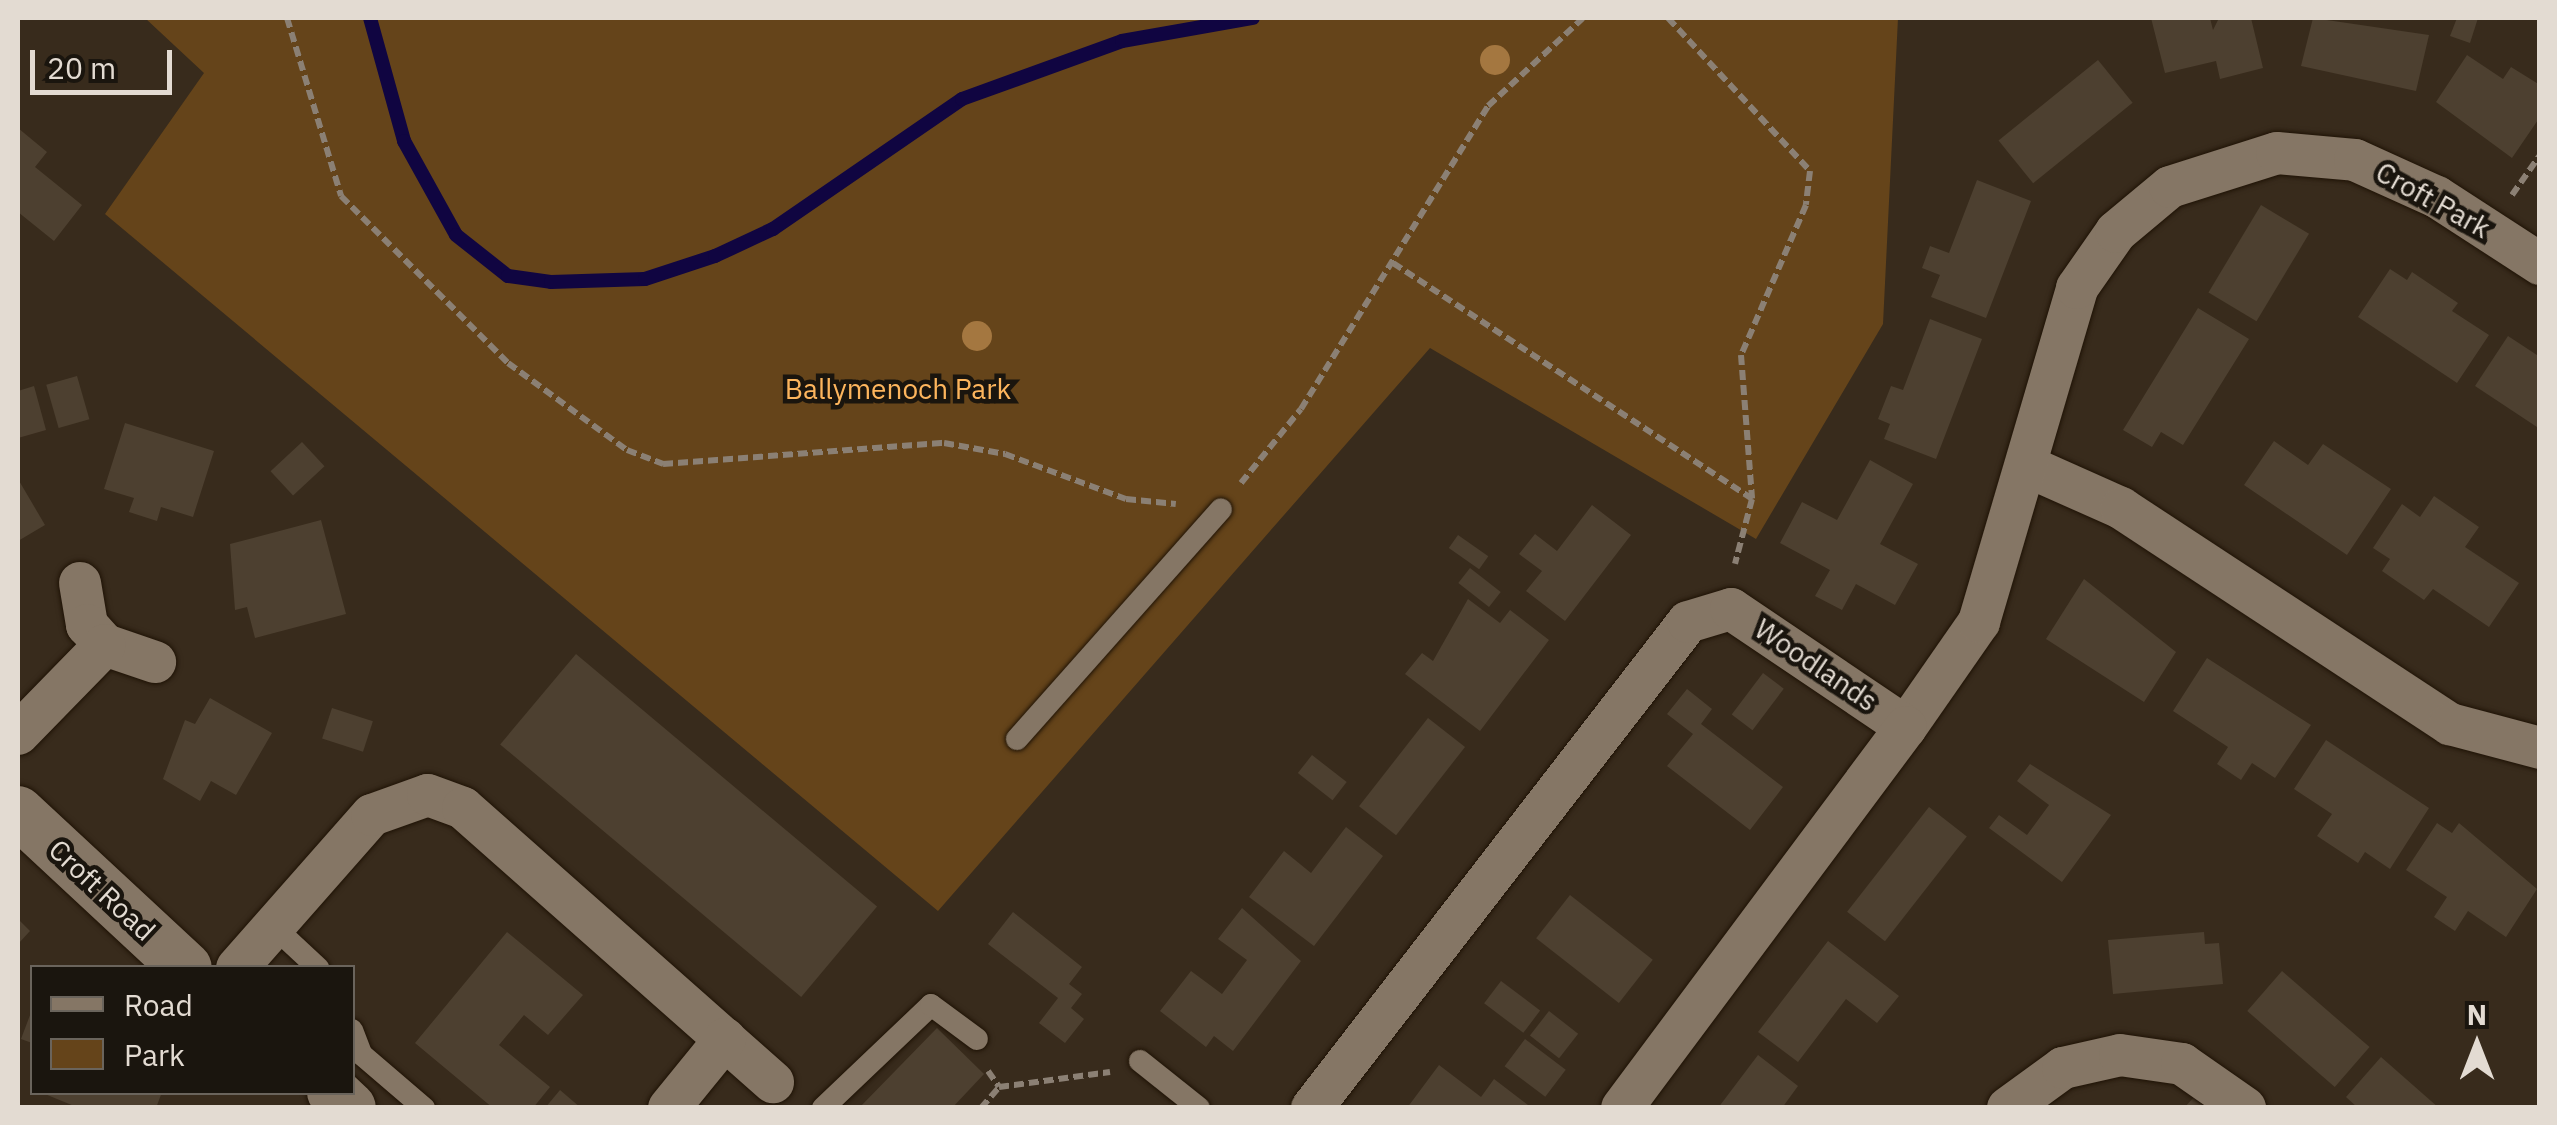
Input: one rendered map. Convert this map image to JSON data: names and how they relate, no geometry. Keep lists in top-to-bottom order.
{
  "streets": {
    "street": ["Croft Park", "Woodlands", "Croft Road"]
  },
  "crossings": [
    ["Croft Park", "Woodlands"]
  ],
  "parks": ["Ballymenoch Park"],
  "legend": ["Road", "Park"],
  "scale_bar": "20 m",
  "north": "top"
}
